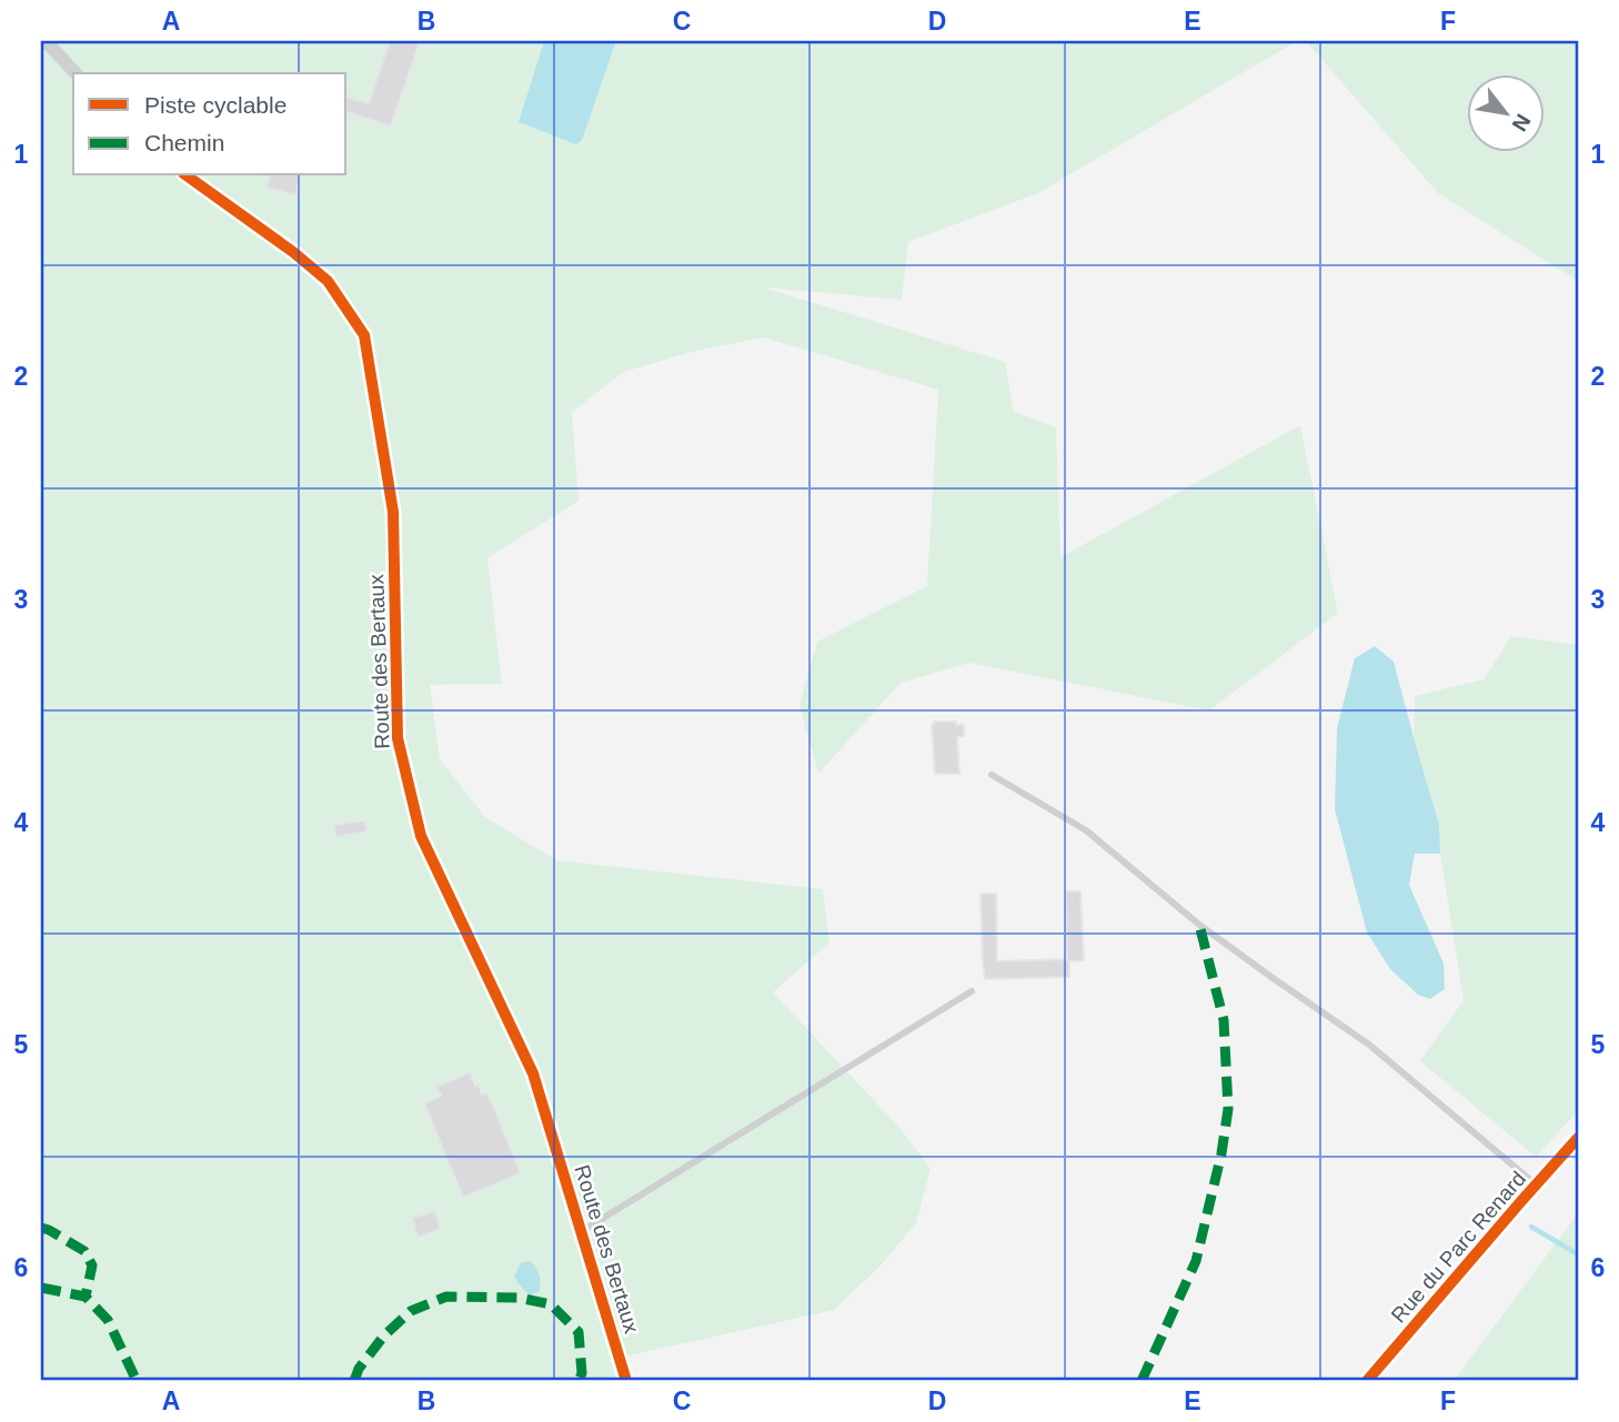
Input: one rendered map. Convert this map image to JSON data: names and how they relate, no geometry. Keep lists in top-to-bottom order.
{
  "streets": {
    "street": ["Route des Bertaux", "Rue du Parc Renard"]
  },
  "legend": ["Piste cyclable", "Chemin"],
  "north": "bottom right",
  "grid": {
    "columns": [
      "A",
      "B",
      "C",
      "D",
      "E",
      "F"
    ],
    "rows": [
      "1",
      "2",
      "3",
      "4",
      "5",
      "6"
    ]
  }
}
